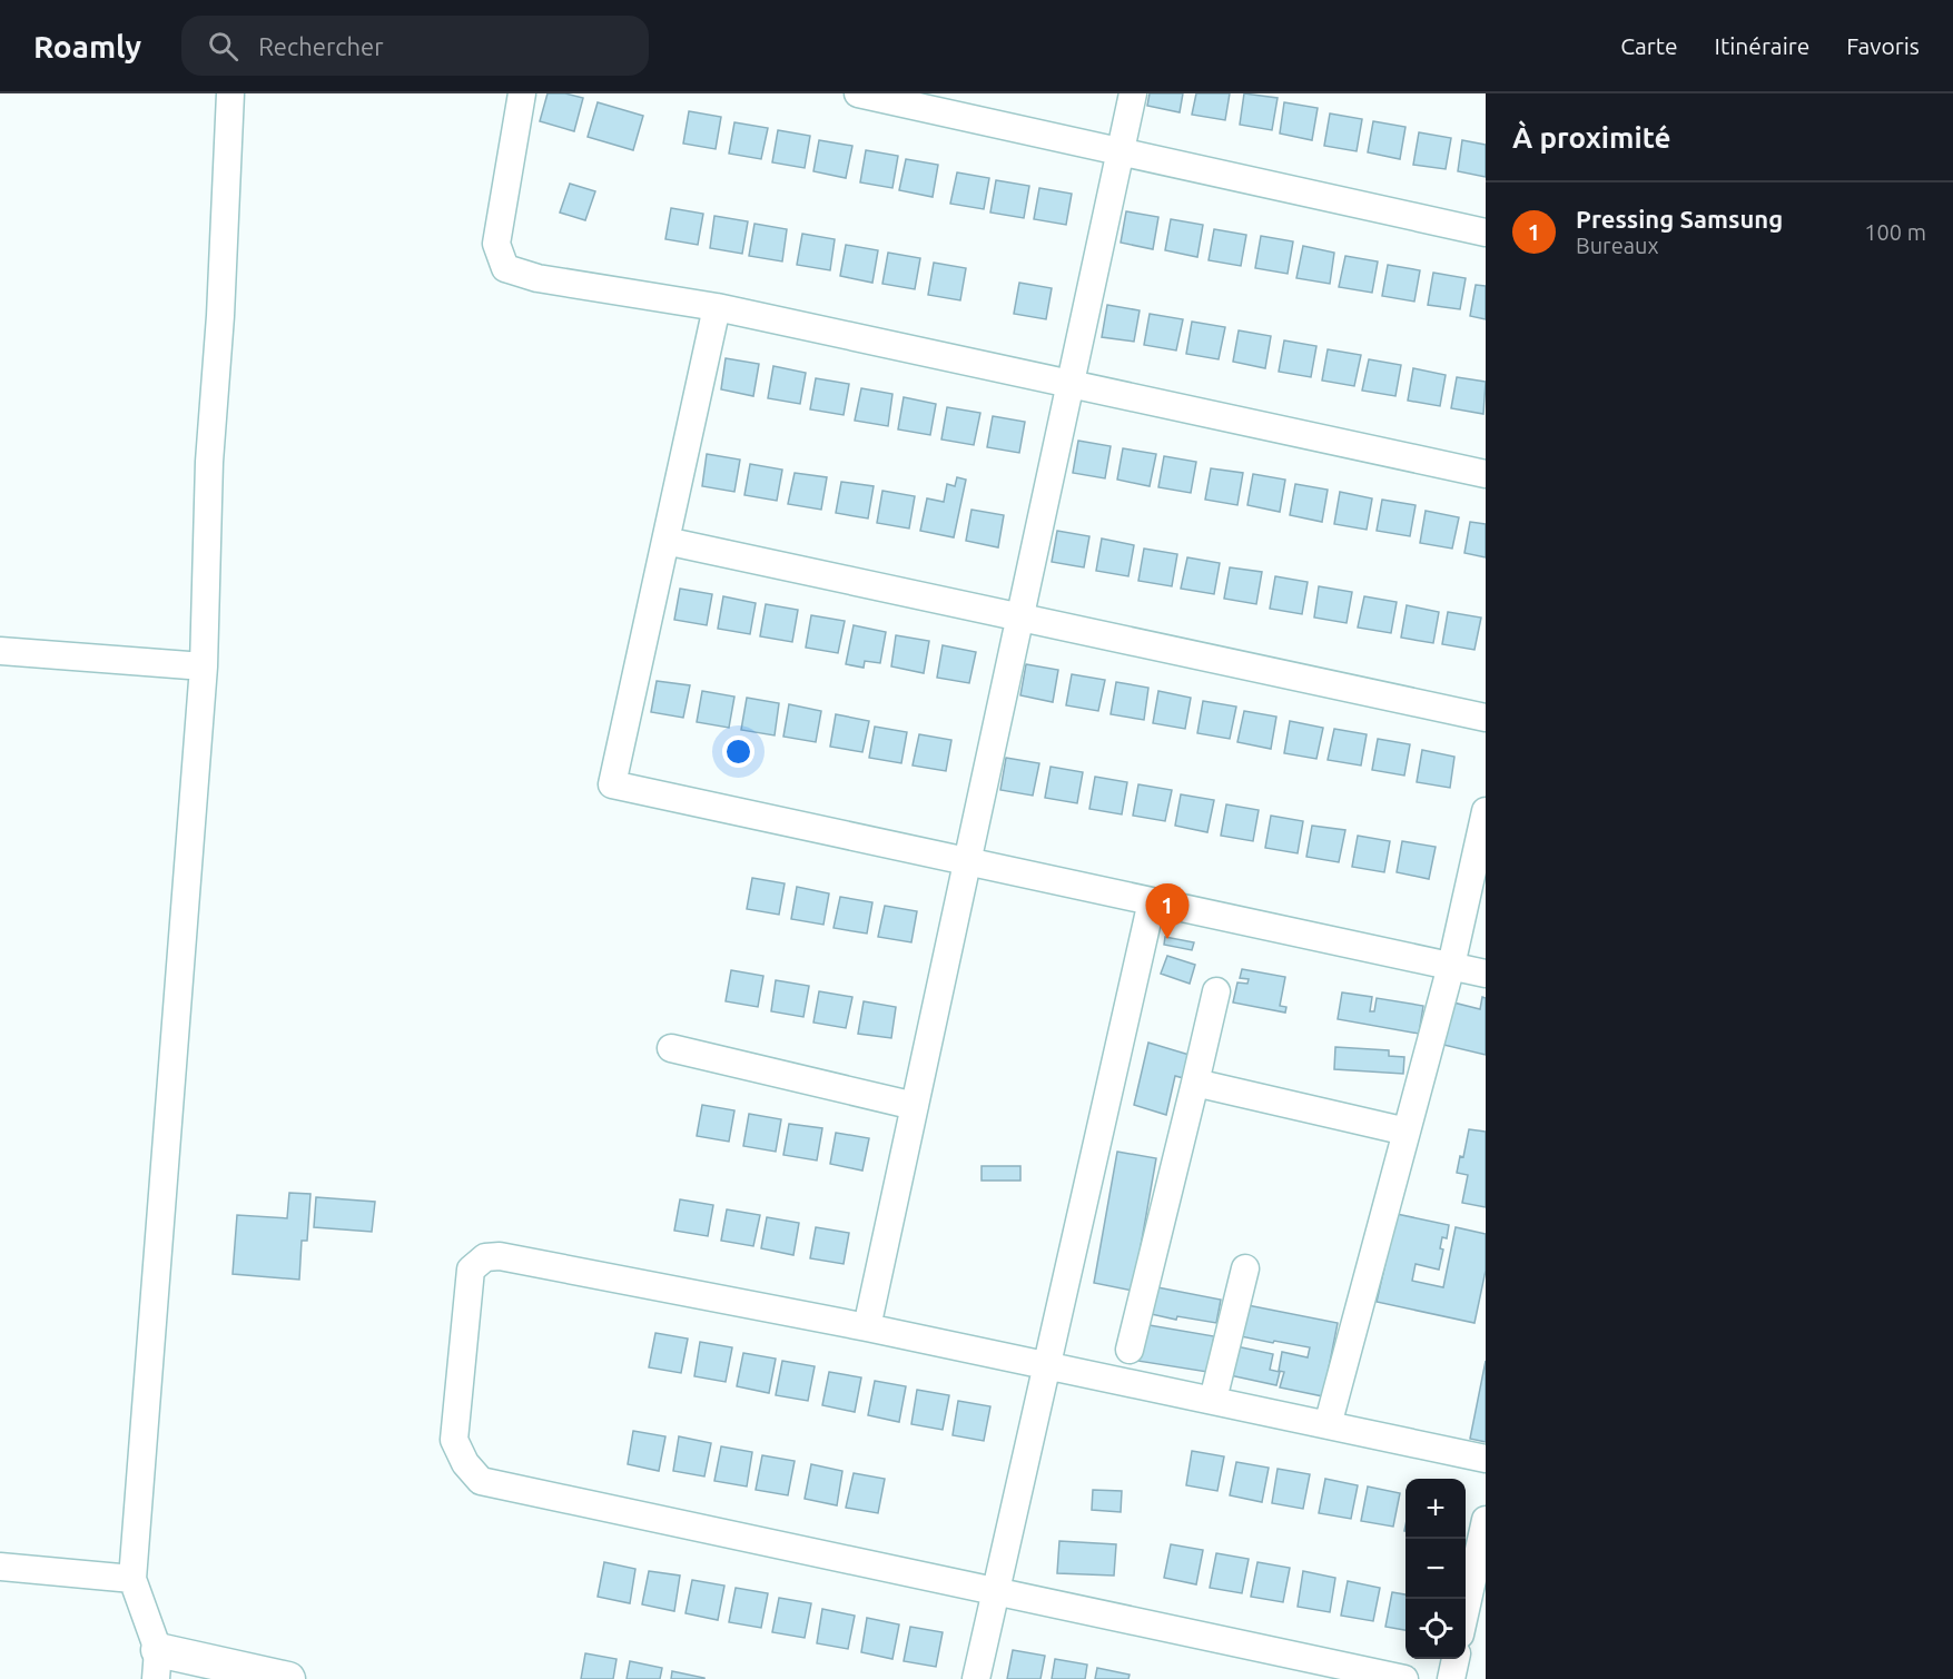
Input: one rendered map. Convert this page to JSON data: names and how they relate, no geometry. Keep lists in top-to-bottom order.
{
  "page": {
    "header": "Roamly",
    "search": "Rechercher",
    "nav": ["Carte", "Itinéraire", "Favoris"],
    "heading": "À proximité",
    "list": [
      {
        "mark": "1",
        "name": "Pressing Samsung",
        "note": "Bureaux",
        "value": "100 m"
      }
    ],
    "pins": "1",
    "map_buttons": ["+", "−"]
  }
}
